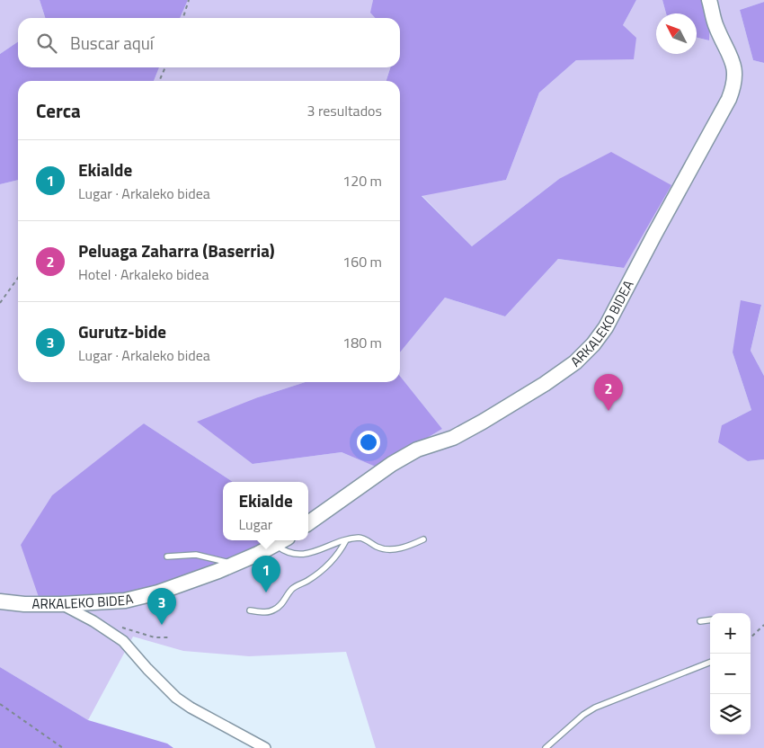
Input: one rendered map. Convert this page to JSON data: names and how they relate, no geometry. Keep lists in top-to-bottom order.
{
  "streets": {
    "street": ["ARKALEKO BIDEA"]
  },
  "north": "top left",
  "page": {
    "search": "Buscar aquí",
    "heading": ["Cerca", "3 resultados"],
    "list": [
      {
        "mark": "1",
        "name": "Ekialde",
        "note": "Lugar · Arkaleko bidea",
        "value": "120 m"
      },
      {
        "mark": "2",
        "name": "Peluaga Zaharra (Baserria)",
        "note": "Hotel · Arkaleko bidea",
        "value": "160 m"
      },
      {
        "mark": "3",
        "name": "Gurutz-bide",
        "note": "Lugar · Arkaleko bidea",
        "value": "180 m"
      }
    ],
    "pins": ["2", "1", "3"],
    "popup": ["Ekialde", "Lugar"],
    "map_buttons": ["+", "−"]
  }
}
